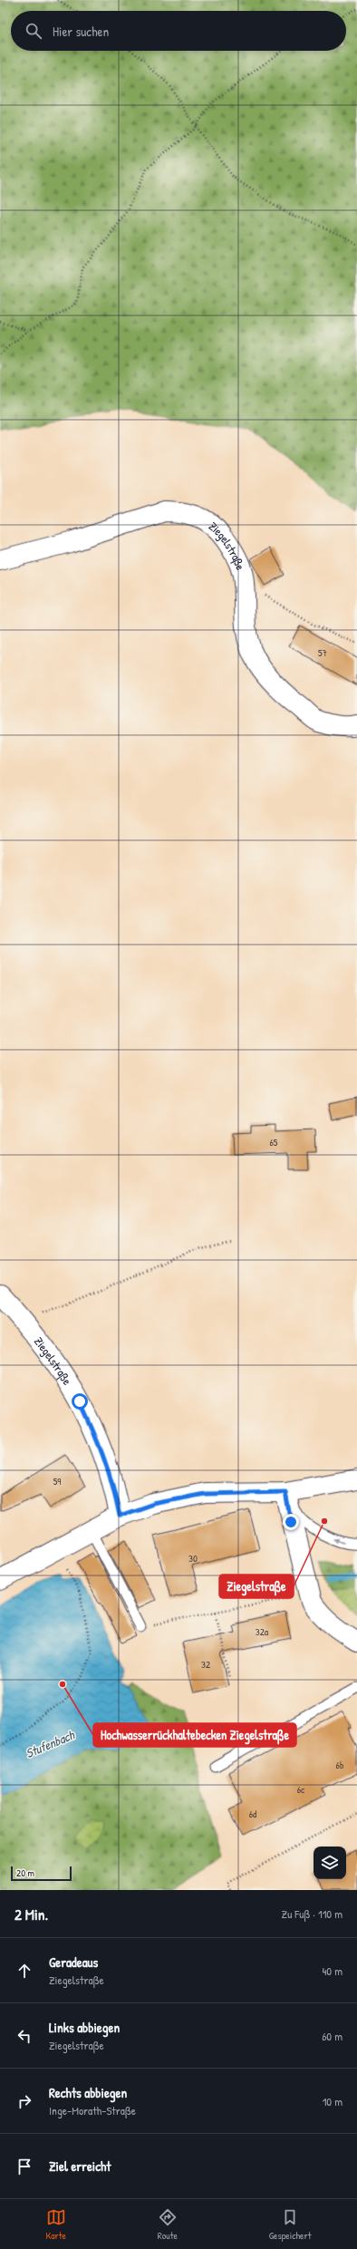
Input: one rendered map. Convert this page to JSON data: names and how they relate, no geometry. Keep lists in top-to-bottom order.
{
  "streets": {
    "street": ["Ziegelstraße"]
  },
  "water": ["Stufenbach"],
  "places": ["Ziegelstraße", "Hochwasserrückhaltebecken Ziegelstraße"],
  "house_numbers": [
    "57",
    "65",
    "59",
    "30",
    "32a",
    "32",
    "6b",
    "6c",
    "6d"
  ],
  "scale_bar": "20 m",
  "page": {
    "search": "Hier suchen",
    "scale": "20 m",
    "heading": ["2 Min.", "Zu Fuß · 110 m"],
    "list": [
      ["Geradeaus", "Ziegelstraße", "40 m"],
      ["Links abbiegen", "Ziegelstraße", "60 m"],
      ["Rechts abbiegen", "Inge-Morath-Straße", "10 m"],
      "Ziel erreicht"
    ],
    "nav": ["Karte", "Route", "Gespeichert"]
  }
}
